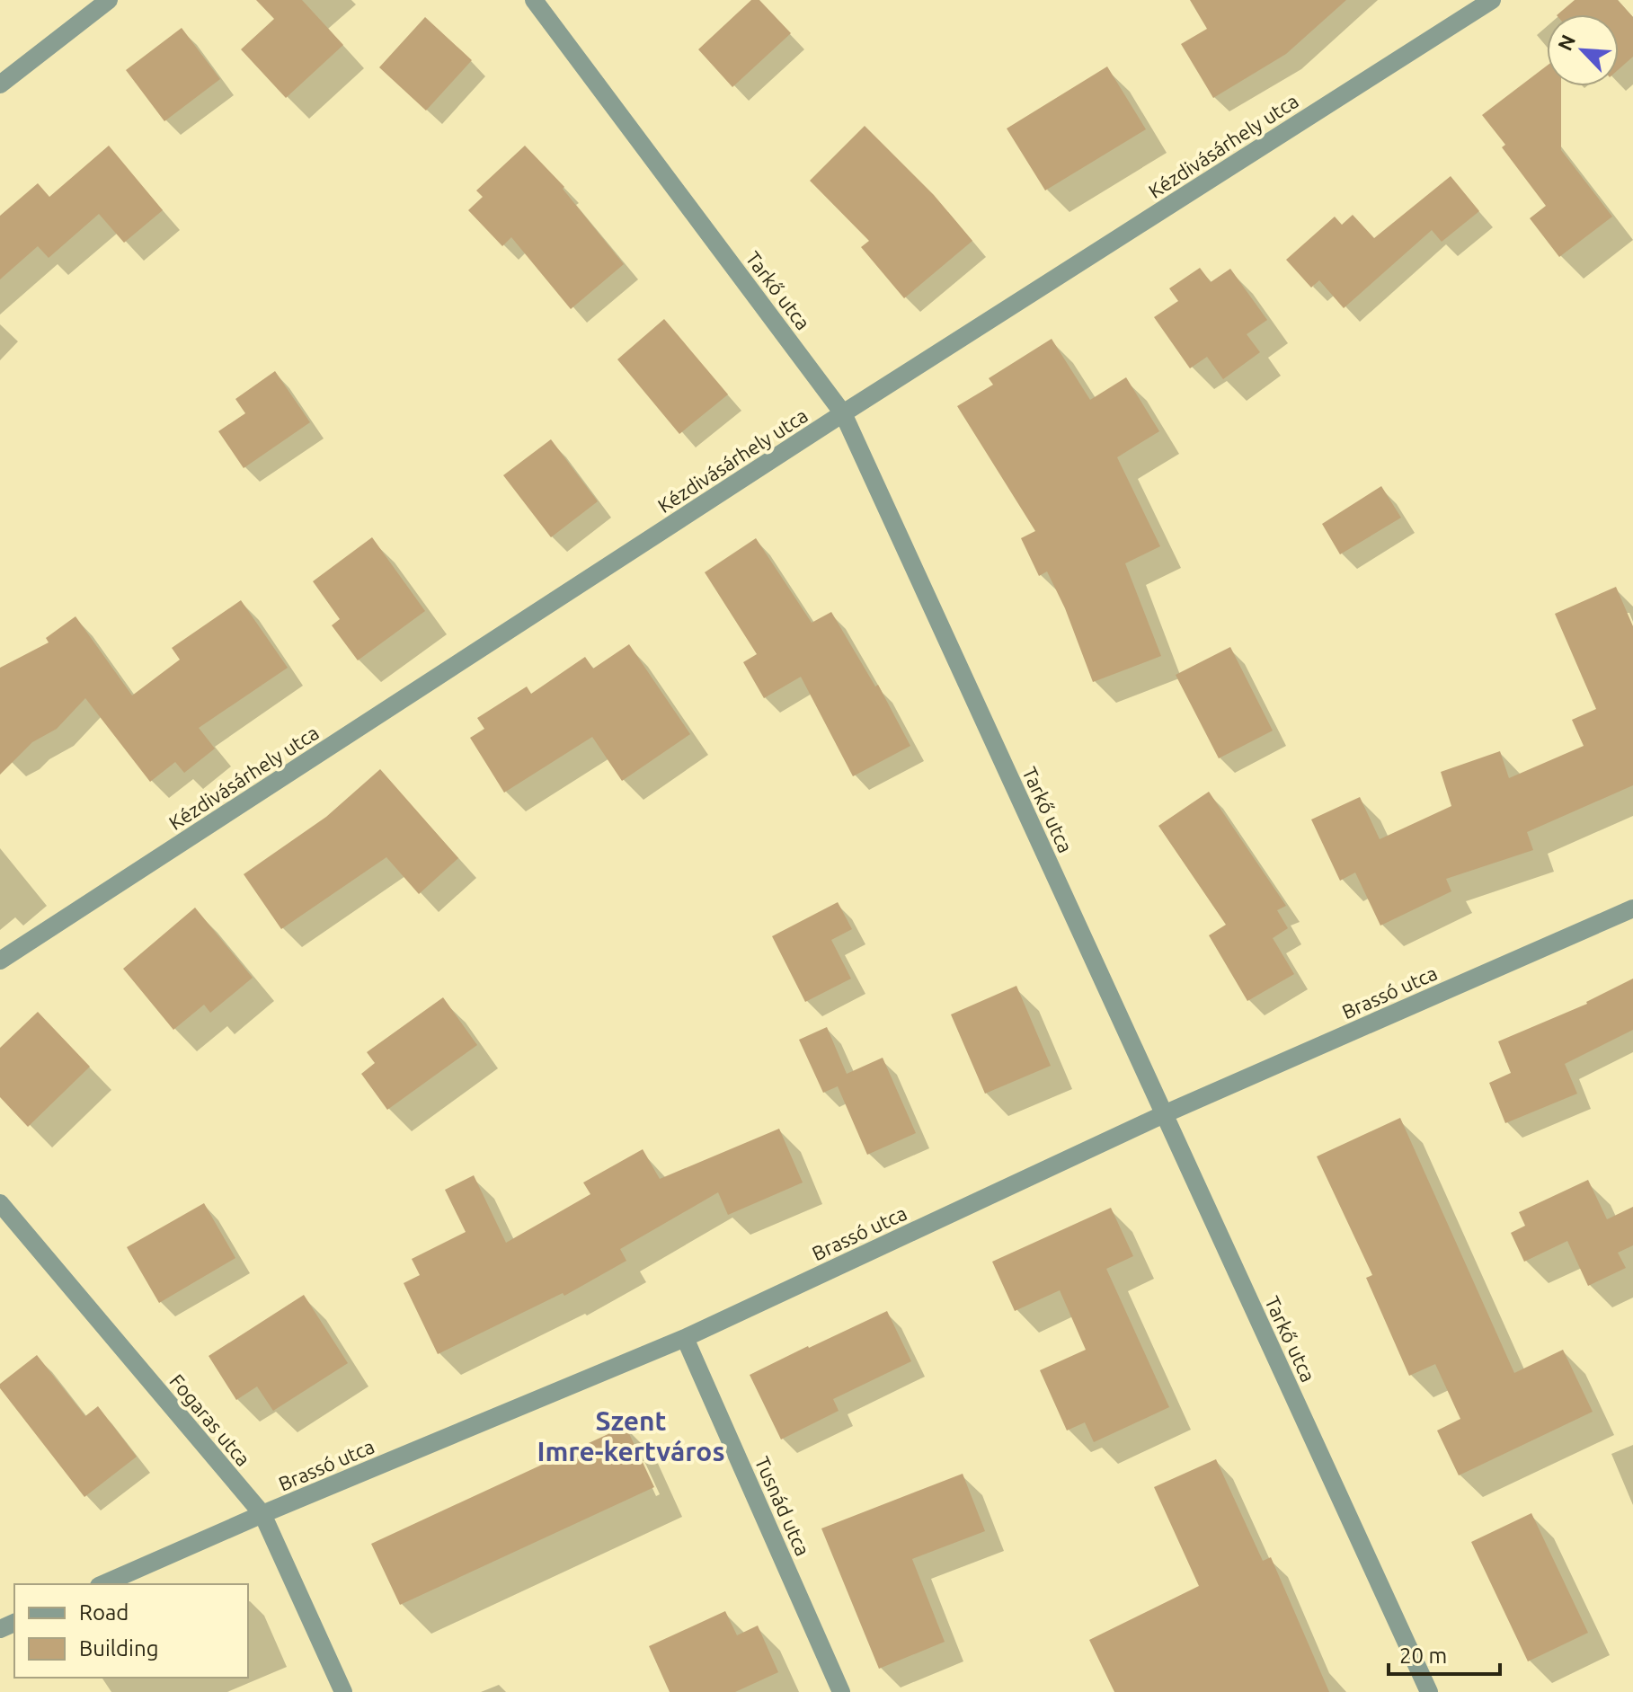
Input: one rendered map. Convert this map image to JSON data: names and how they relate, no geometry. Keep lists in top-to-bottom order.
{
  "streets": {
    "street": [
      "Kézdivásárhely utca",
      "Tarkő utca",
      "Brassó utca",
      "Fogaras utca",
      "Tusnád utca"
    ]
  },
  "crossings": [
    ["Kézdivásárhely utca", "Tarkő utca"],
    ["Tarkő utca", "Brassó utca"],
    ["Brassó utca", "Fogaras utca"],
    ["Brassó utca", "Tusnád utca"]
  ],
  "districts": ["Szent Imre-kertváros"],
  "legend": ["Road", "Building"],
  "scale_bar": "20 m",
  "north": "top left"
}
